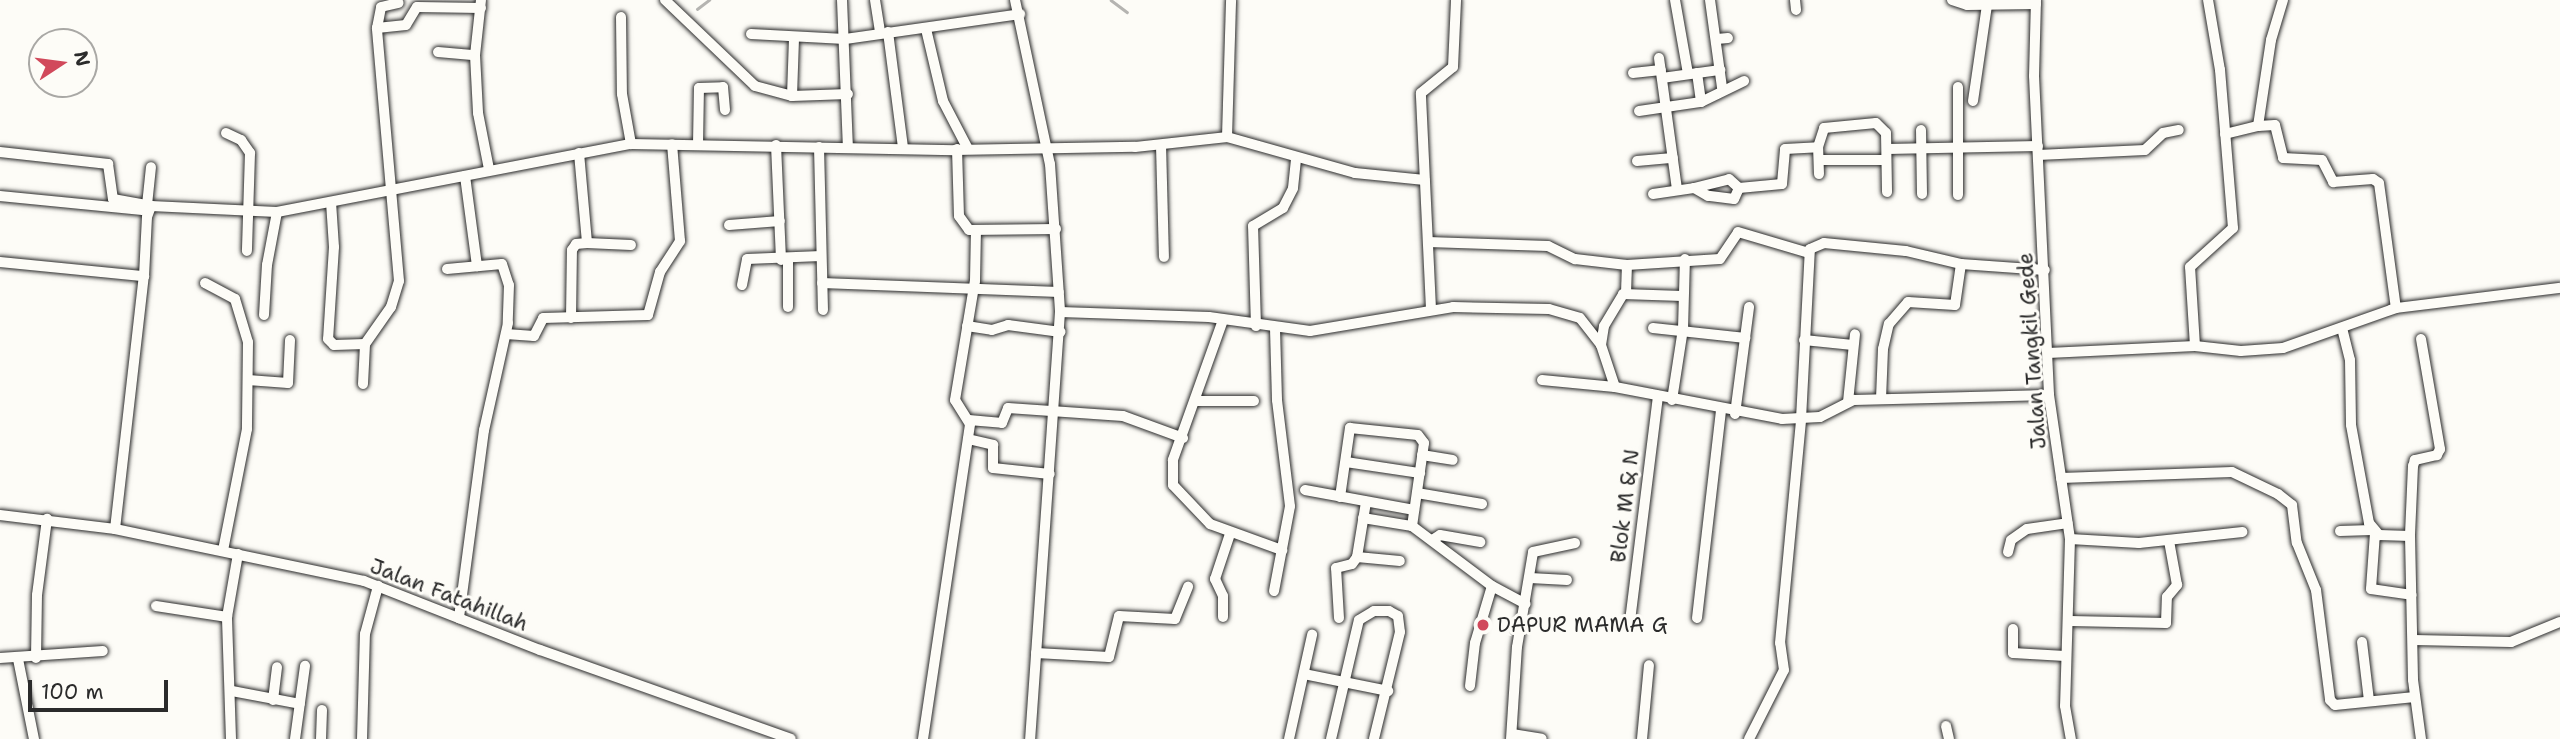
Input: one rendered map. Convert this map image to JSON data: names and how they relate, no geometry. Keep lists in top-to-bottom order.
{
  "streets": {
    "street": ["Jalan Tangkil Gede", "Blok M & N", "Jalan Fatahillah"]
  },
  "places": ["DAPUR MAMA G"],
  "scale_bar": "100 m",
  "north": "right"
}
